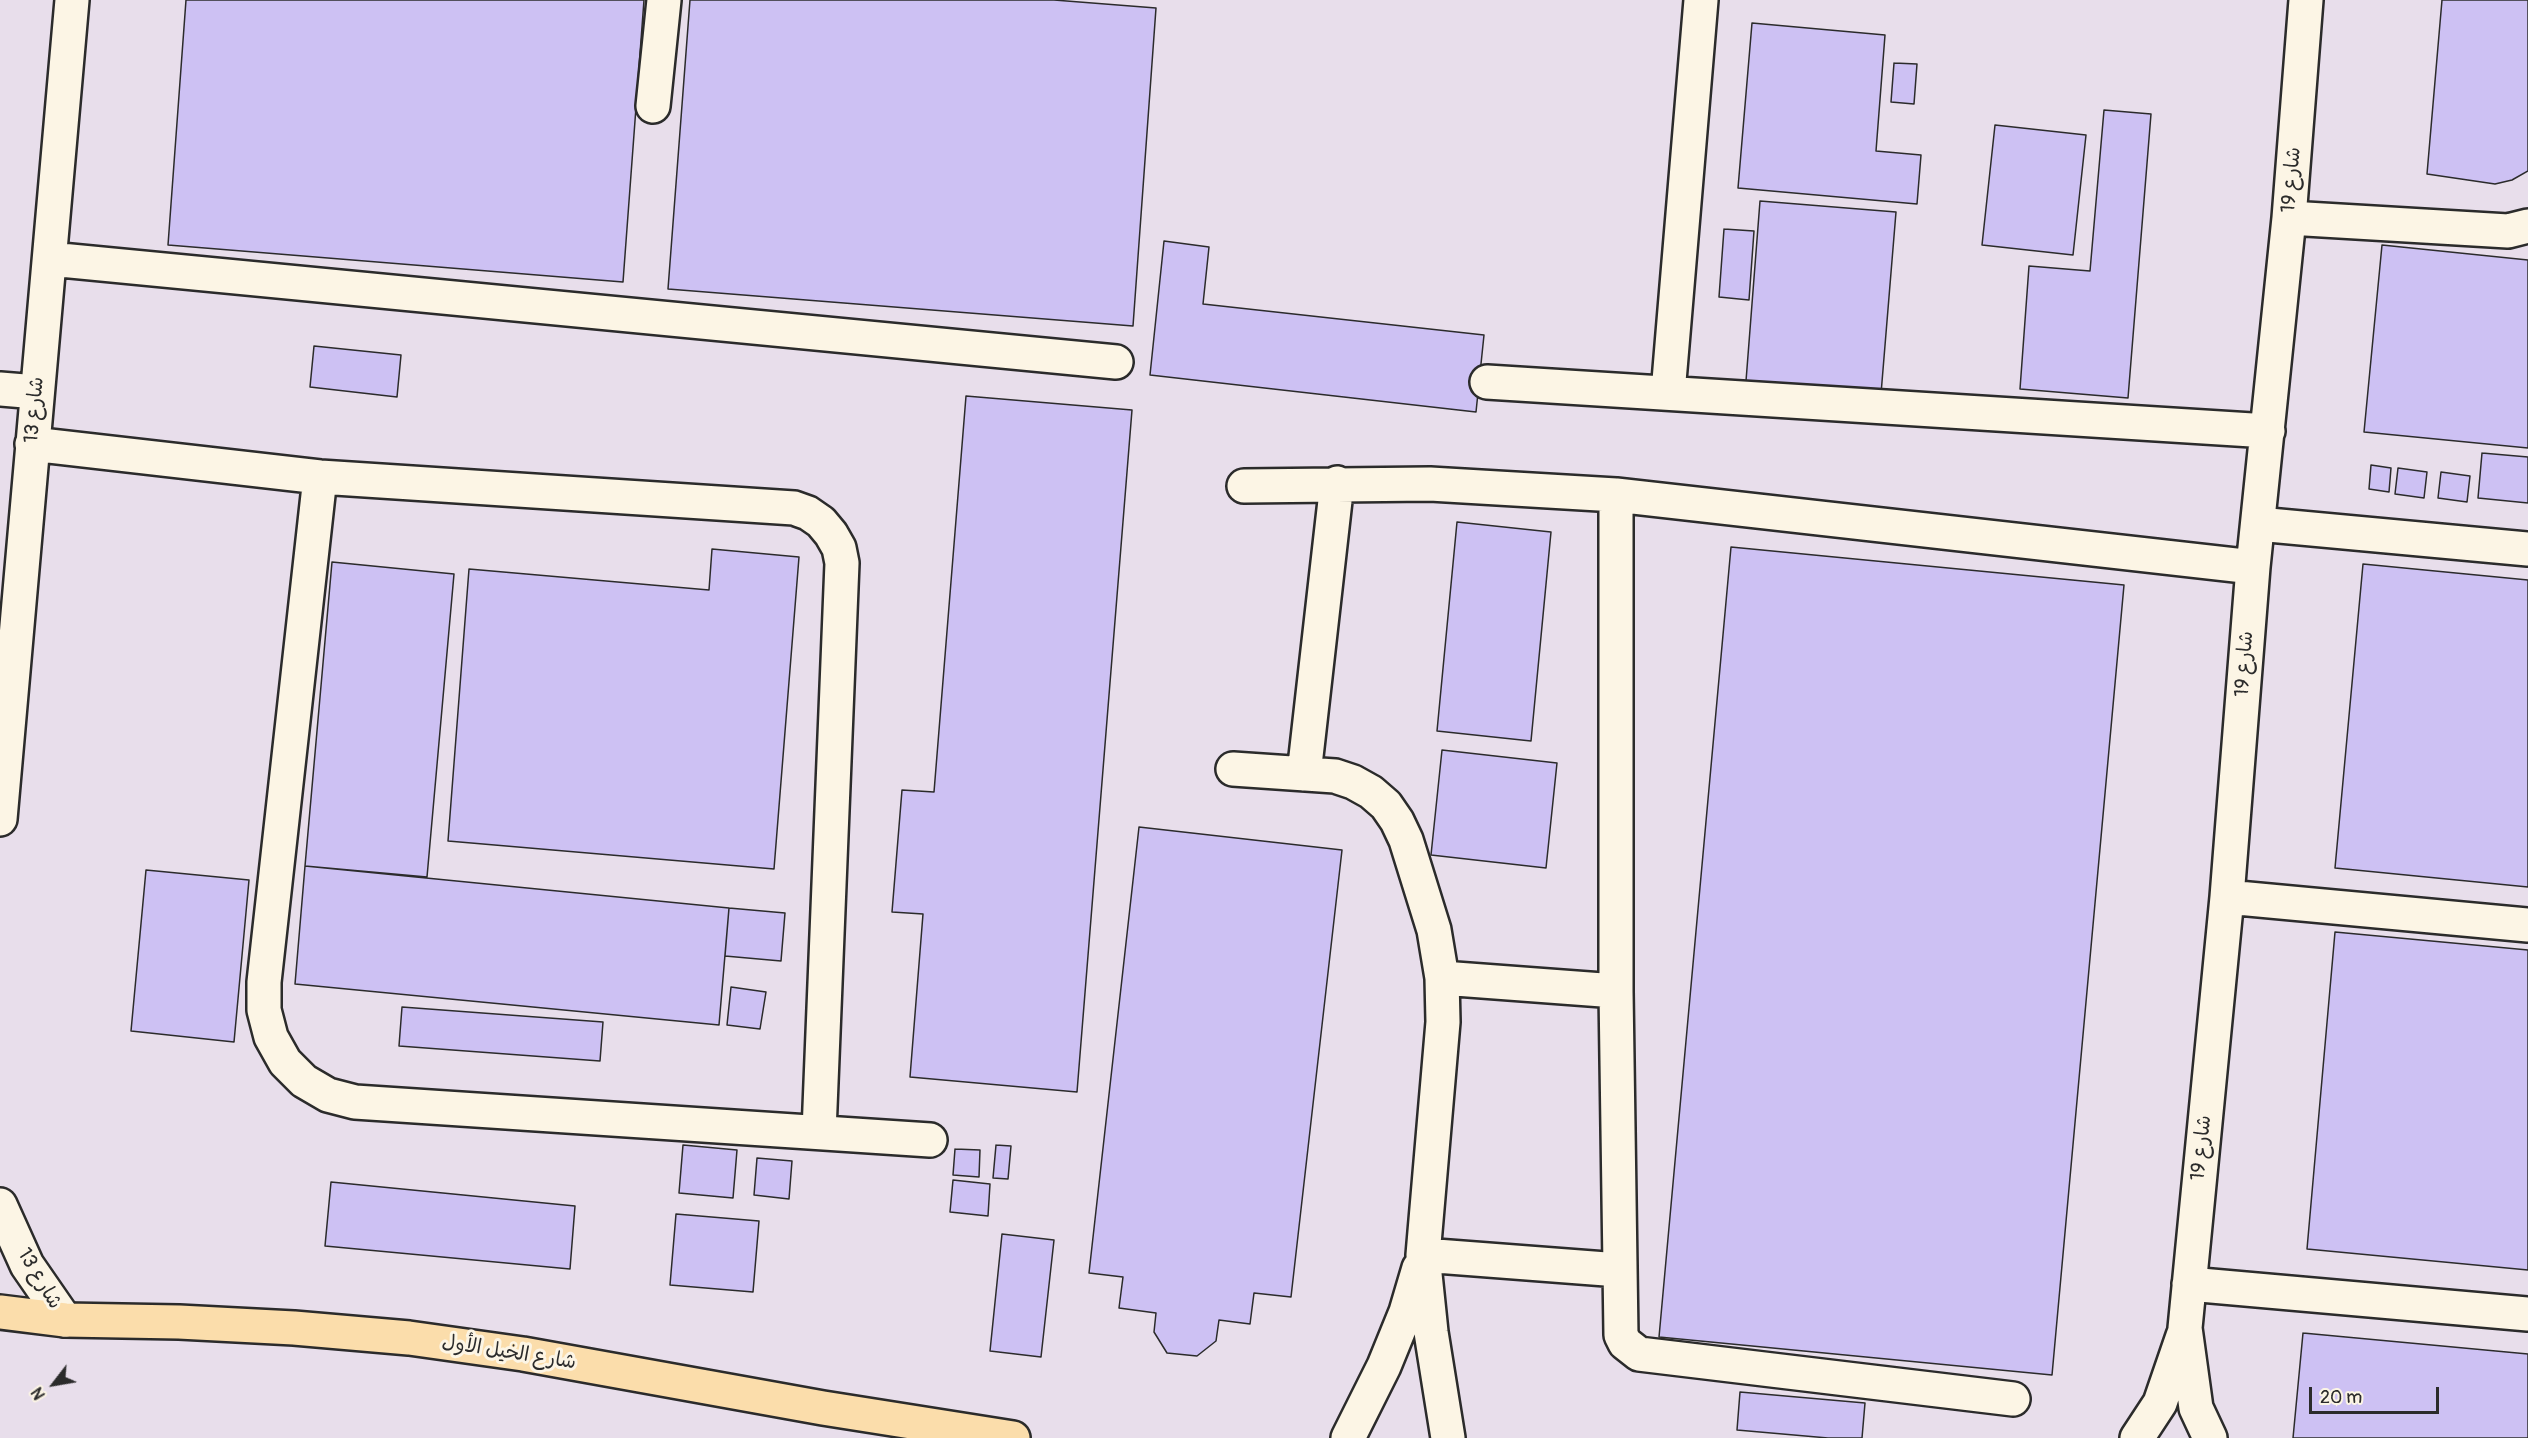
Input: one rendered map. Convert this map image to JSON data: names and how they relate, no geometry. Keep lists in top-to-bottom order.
{
  "streets": {
    "main road": ["شارع الخيل الأول"],
    "lane": ["شارع 19", "شارع 13"]
  },
  "crossings": [
    ["شارع 13", "شارع الخيل الأول"]
  ],
  "scale_bar": "20 m",
  "north": "bottom left"
}
